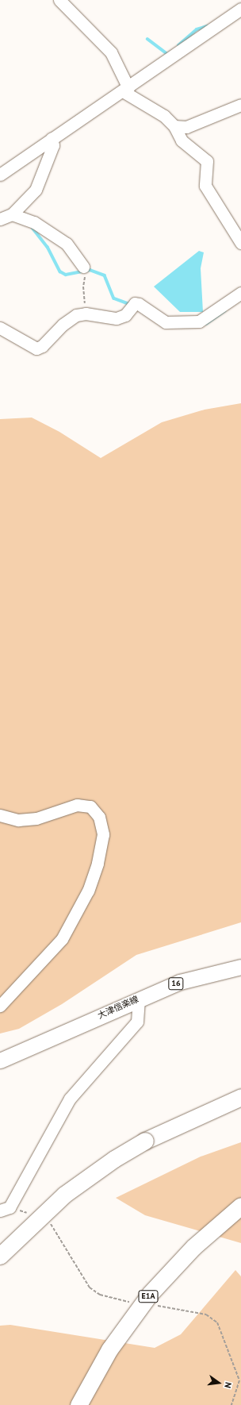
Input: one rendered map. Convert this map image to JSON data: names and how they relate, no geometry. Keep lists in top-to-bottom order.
{
  "streets": {
    "highway": ["E1A"],
    "main road": ["16", "大津信楽線"]
  },
  "north": "right"
}
